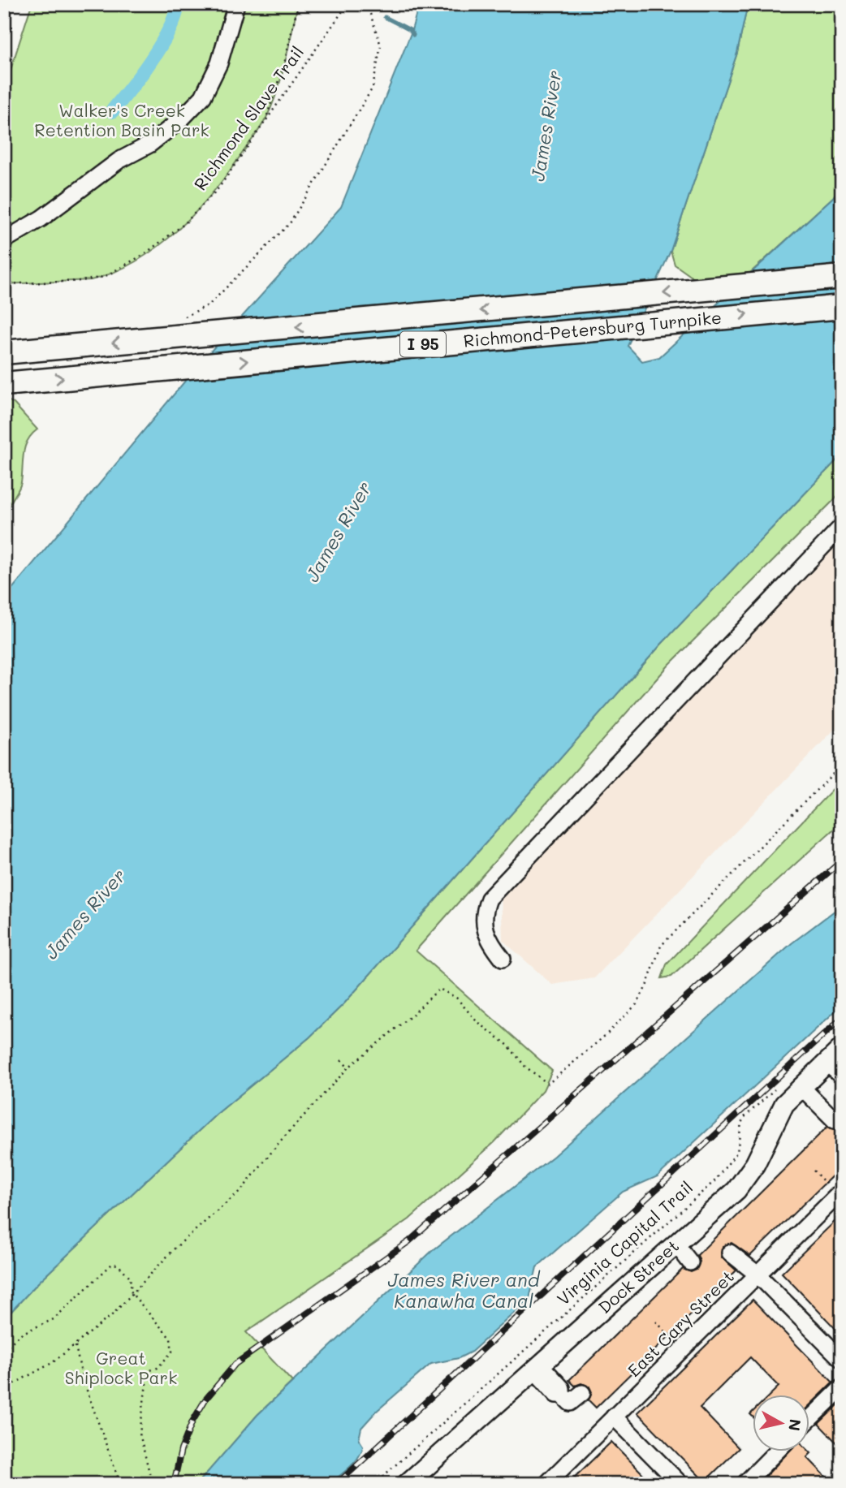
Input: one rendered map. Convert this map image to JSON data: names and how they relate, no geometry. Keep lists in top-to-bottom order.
{
  "streets": {
    "highway": ["Richmond-Petersburg Turnpike", "I 95"],
    "main road": ["Dock Street"],
    "street": ["East Cary Street"],
    "path": ["Richmond Slave Trail", "Virginia Capital Trail"]
  },
  "water": ["James River", "James River and Kanawha Canal"],
  "parks": ["Walker's Creek Retention Basin Park", "Great Shiplock Park"],
  "north": "right"
}
